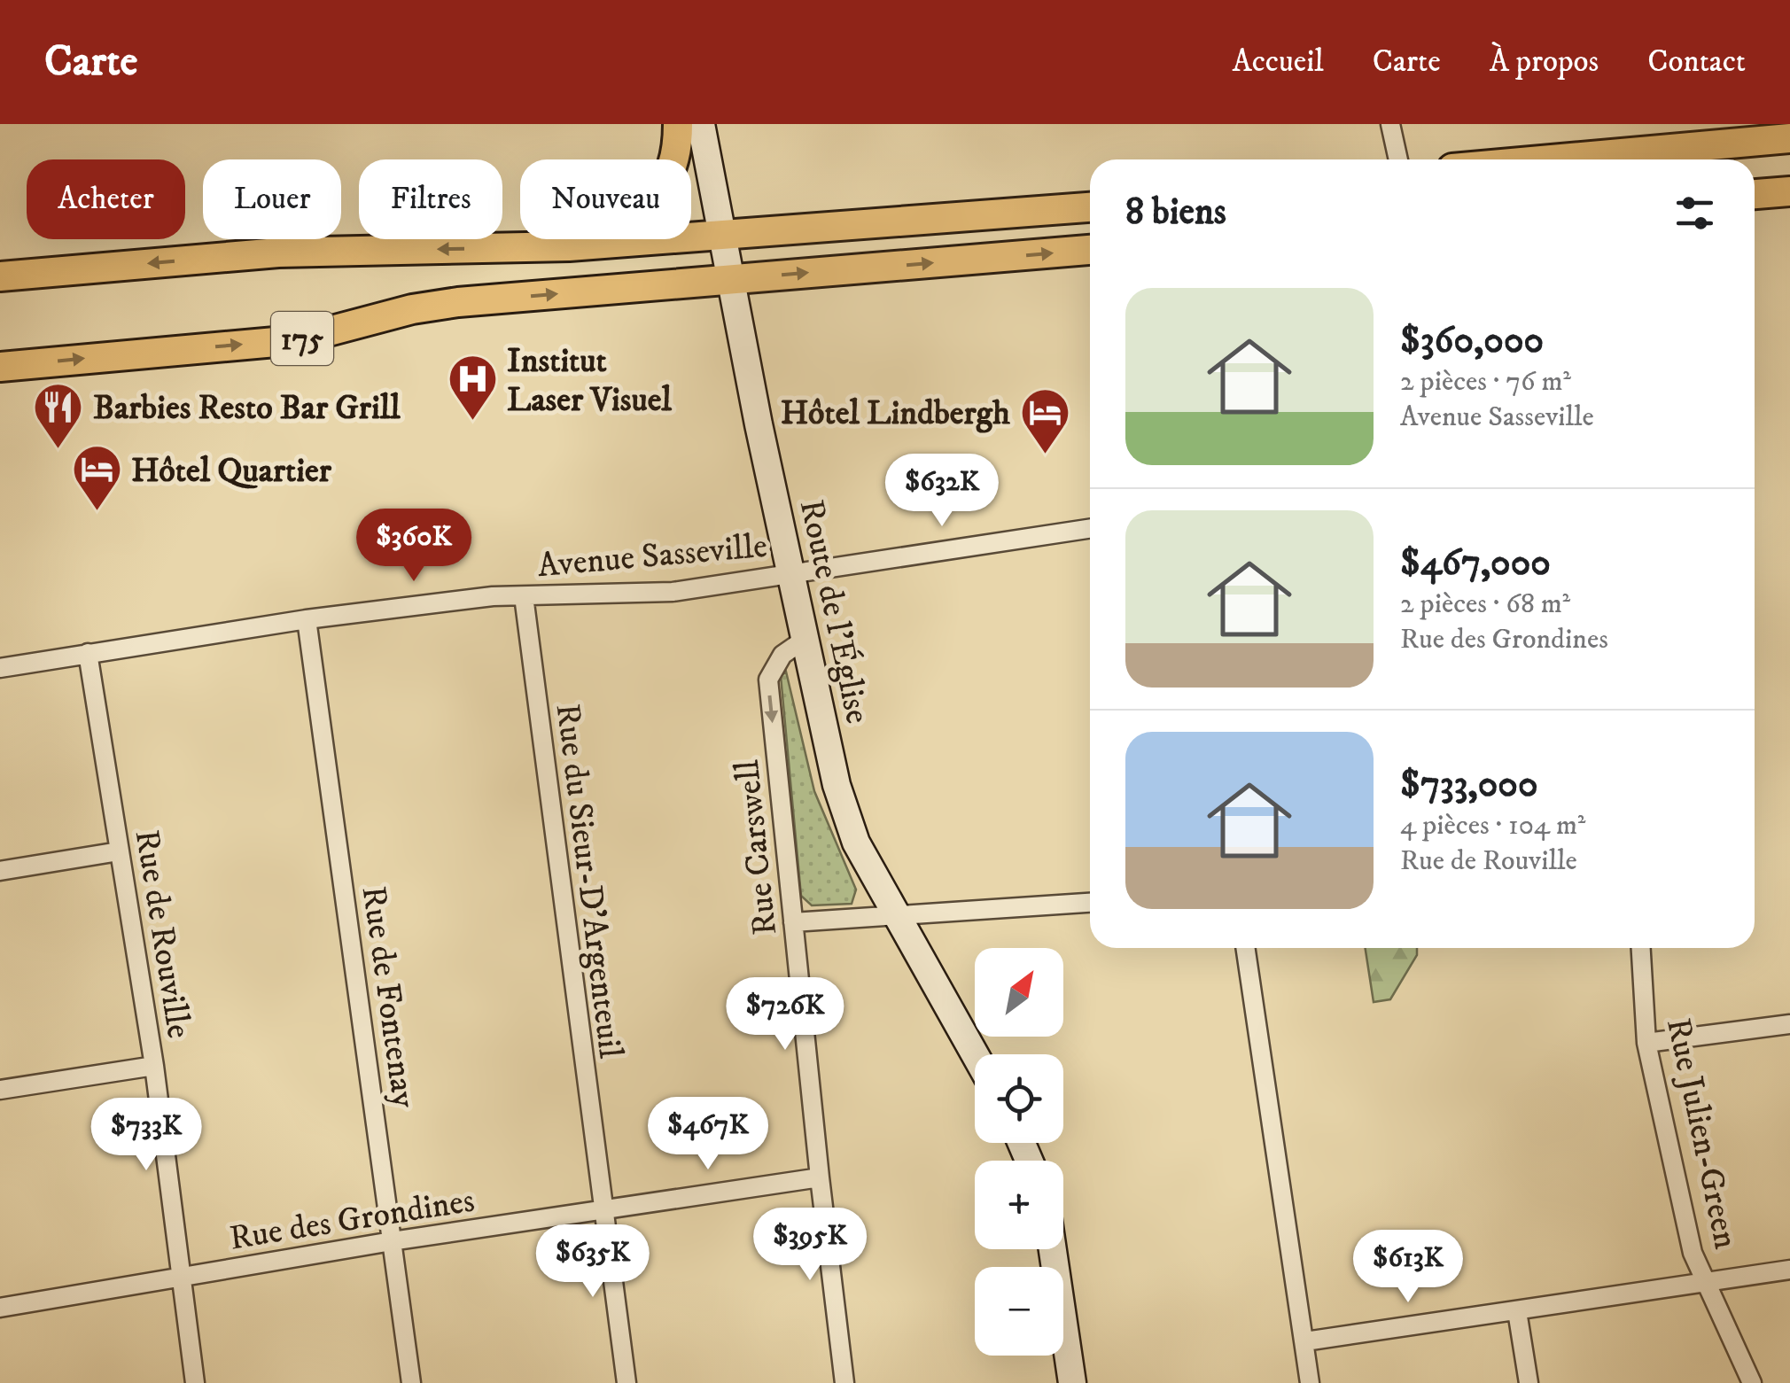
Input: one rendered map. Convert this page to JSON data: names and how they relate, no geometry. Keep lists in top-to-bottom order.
{
  "streets": {
    "main road": ["175"],
    "street": [
      "Avenue Sasseville",
      "Route de l'Église",
      "Rue Carswell",
      "Rue du Sieur-D'Argenteuil",
      "Rue de Rouville",
      "Rue de Fontenay",
      "Rue Julien-Green",
      "Rue des Grondines"
    ]
  },
  "crossings": [
    ["175", "Route de l'Église"],
    ["Avenue Sasseville", "Route de l'Église"],
    ["Avenue Sasseville", "Rue du Sieur-D'Argenteuil"],
    ["Avenue Sasseville", "Rue de Rouville"],
    ["Avenue Sasseville", "Rue de Fontenay"],
    ["Route de l'Église", "Rue Carswell"],
    ["Rue Carswell", "Rue des Grondines"],
    ["Rue du Sieur-D'Argenteuil", "Rue des Grondines"],
    ["Rue de Rouville", "Rue des Grondines"],
    ["Rue de Fontenay", "Rue des Grondines"]
  ],
  "one_way": ["Rue Carswell"],
  "places": {
    "hospital": ["Institut Laser Visuel"],
    "restaurant": ["Barbies Resto Bar Grill"],
    "hotel": ["Hôtel Lindbergh", "Hôtel Quartier"]
  },
  "north": "top right",
  "page": {
    "header": "Carte",
    "nav": [
      "Accueil",
      "Carte",
      "À propos",
      "Contact"
    ],
    "chip": [
      "Acheter",
      "Louer",
      "Filtres",
      "Nouveau"
    ],
    "heading": "8 biens",
    "list": [
      {
        "name": "$360,000",
        "note": "2 pièces · 76 m² · Avenue Sasseville"
      },
      {
        "name": "$467,000",
        "note": "2 pièces · 68 m² · Rue des Grondines"
      },
      {
        "name": "$733,000",
        "note": "4 pièces · 104 m² · Rue de Rouville"
      }
    ],
    "price": [
      "$632K",
      "$360K",
      "$726K",
      "$467K",
      "$733K",
      "$395K",
      "$635K",
      "$613K"
    ],
    "map_buttons": ["+", "−"]
  }
}
